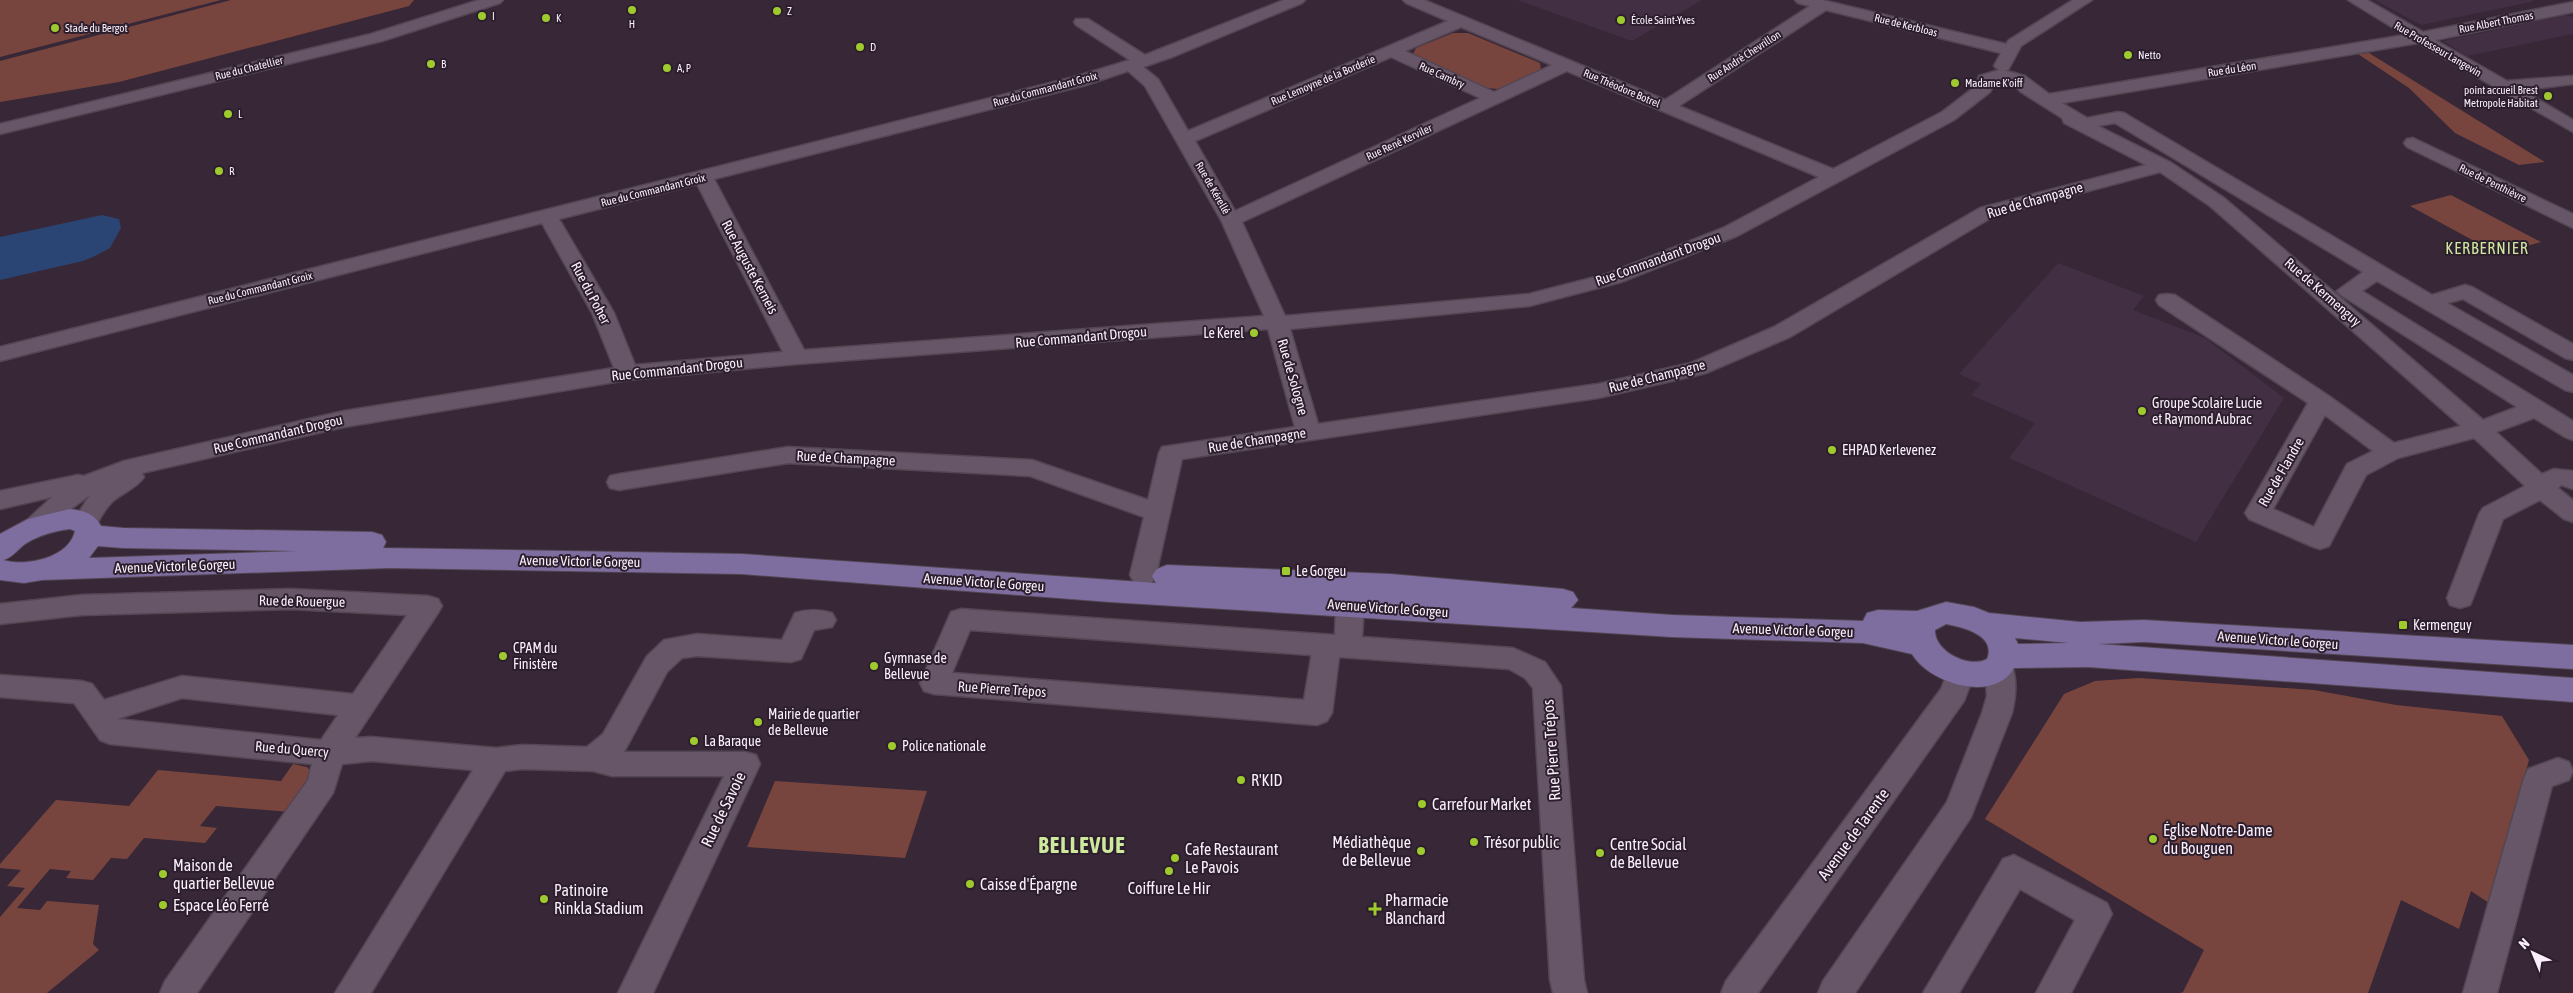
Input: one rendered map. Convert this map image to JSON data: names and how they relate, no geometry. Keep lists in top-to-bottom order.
{
  "streets": {
    "main road": ["Avenue Victor le Gorgeu"],
    "street": [
      "Rue Albert Thomas",
      "Rue de Kerbloas",
      "Rue Professeur Langevin",
      "Rue André Chevrillon",
      "Rue du Chatellier",
      "Rue du Léon",
      "Rue Cambry",
      "Rue Lemoyne de la Borderie",
      "Rue Théodore Botrel",
      "Rue du Commandant Groix",
      "Rue René Kerviler",
      "Rue de Penthièvre",
      "Rue de Kérellé",
      "Rue de Champagne",
      "Rue Commandant Drogou",
      "Rue Auguste Kerneis",
      "Rue de Kermenguy",
      "Rue du Poher",
      "Rue de Sologne",
      "Rue de Flandre",
      "Rue de Rouergue",
      "Rue Pierre Trépos",
      "Rue du Quercy",
      "Rue de Savoie",
      "Avenue de Tarente"
    ]
  },
  "crossings": [
    ["Rue Albert Thomas", "Rue Professeur Langevin"],
    ["Rue Albert Thomas", "Rue du Léon"],
    ["Rue de Kerbloas", "Rue André Chevrillon"],
    ["Rue Professeur Langevin", "Rue du Léon"],
    ["Rue André Chevrillon", "Rue Théodore Botrel"],
    ["Rue du Léon", "Rue de Kermenguy"],
    ["Rue Cambry", "Rue Lemoyne de la Borderie"],
    ["Rue Cambry", "Rue René Kerviler"],
    ["Rue Lemoyne de la Borderie", "Rue Théodore Botrel"],
    ["Rue Lemoyne de la Borderie", "Rue de Kérellé"],
    ["Rue Théodore Botrel", "Rue René Kerviler"],
    ["Rue Théodore Botrel", "Rue Commandant Drogou"],
    ["Rue du Commandant Groix", "Rue de Kérellé"],
    ["Rue du Commandant Groix", "Rue Auguste Kerneis"],
    ["Rue du Commandant Groix", "Rue du Poher"],
    ["Rue René Kerviler", "Rue de Kérellé"],
    ["Rue de Kérellé", "Rue Commandant Drogou"],
    ["Rue de Kérellé", "Rue de Sologne"],
    ["Rue de Champagne", "Rue de Kermenguy"],
    ["Rue de Champagne", "Rue de Sologne"],
    ["Rue de Champagne", "Avenue Victor le Gorgeu"],
    ["Rue Commandant Drogou", "Rue Auguste Kerneis"],
    ["Rue Commandant Drogou", "Rue de Kermenguy"],
    ["Rue Commandant Drogou", "Rue du Poher"],
    ["Rue Commandant Drogou", "Rue de Sologne"],
    ["Rue Commandant Drogou", "Avenue Victor le Gorgeu"],
    ["Rue de Kermenguy", "Rue de Flandre"],
    ["Avenue Victor le Gorgeu", "Rue Pierre Trépos"],
    ["Avenue Victor le Gorgeu", "Avenue de Tarente"],
    ["Rue de Rouergue", "Rue du Quercy"],
    ["Rue du Quercy", "Rue de Savoie"]
  ],
  "districts": ["KERBERNIER", "BELLEVUE"],
  "places": {
    "other": [
      "H",
      "Z",
      "I",
      "K",
      "École Saint-Yves",
      "Stade du Bergot",
      "D",
      "Netto",
      "B",
      "A, P",
      "Madame K'oiff",
      "point accueil Brest Metropole Habitat",
      "L",
      "R",
      "Le Kerel",
      "Groupe Scolaire Lucie et Raymond Aubrac",
      "EHPAD Kerlevenez",
      "CPAM du Finistère",
      "Gymnase de Bellevue",
      "Mairie de quartier de Bellevue",
      "La Baraque",
      "Police nationale",
      "R'KID",
      "Carrefour Market",
      "Église Notre-Dame du Bouguen",
      "Trésor public",
      "Médiathèque de Bellevue",
      "Centre Social de Bellevue",
      "Cafe Restaurant Le Pavois",
      "Coiffure Le Hir",
      "Maison de quartier Bellevue",
      "Caisse d'Épargne",
      "Patinoire Rinkla Stadium",
      "Espace Léo Ferré"
    ],
    "transit": ["Le Gorgeu", "Kermenguy"],
    "health": ["Pharmacie Blanchard"]
  },
  "north": "top left"
}
